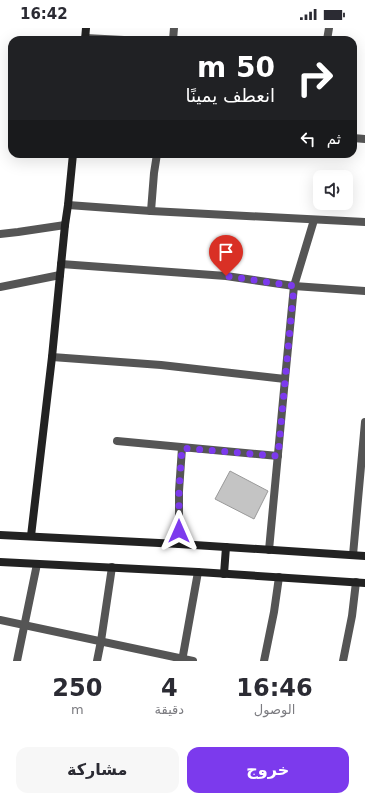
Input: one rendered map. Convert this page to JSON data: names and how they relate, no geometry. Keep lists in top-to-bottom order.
{
  "page": {
    "status": "16:42",
    "turn": ["50 m", "انعطف يمينًا"],
    "then": "ثم",
    "eta": [
      "16:46",
      "الوصول",
      "4",
      "دقيقة",
      "250",
      "m"
    ],
    "buttons": ["خروج", "مشاركة"]
  }
}
